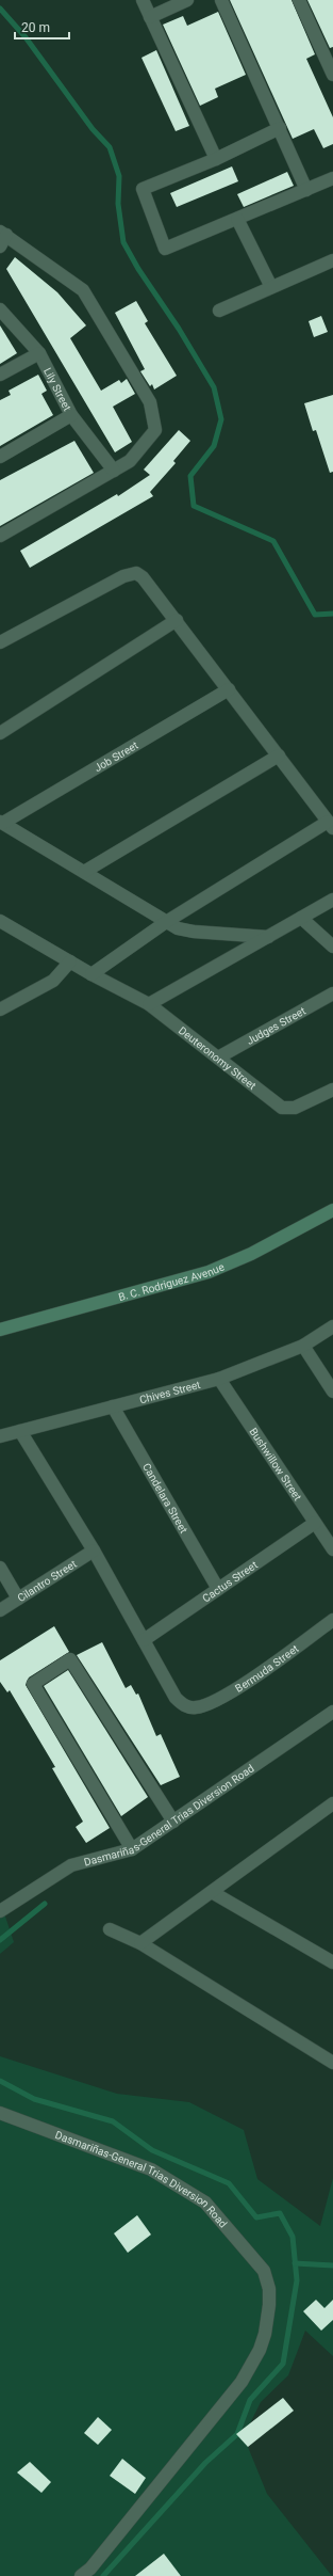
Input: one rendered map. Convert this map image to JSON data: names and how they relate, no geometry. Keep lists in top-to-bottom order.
{
  "streets": {
    "street": [
      "Lily Street",
      "Job Street",
      "Judges Street",
      "Deuteronomy Street",
      "B. C. Rodriguez Avenue",
      "Chives Street",
      "Bushwillow Street",
      "Candelara Street",
      "Cilantro Street",
      "Cactus Street",
      "Bermuda Street",
      "Dasmariñas-General Trias Diversion Road"
    ]
  },
  "crossings": [
    ["Judges Street", "Deuteronomy Street"],
    ["Chives Street", "Bushwillow Street"],
    ["Chives Street", "Candelara Street"],
    ["Bushwillow Street", "Cactus Street"],
    ["Candelara Street", "Cactus Street"],
    ["Cactus Street", "Bermuda Street"]
  ],
  "scale_bar": "20 m"
}
